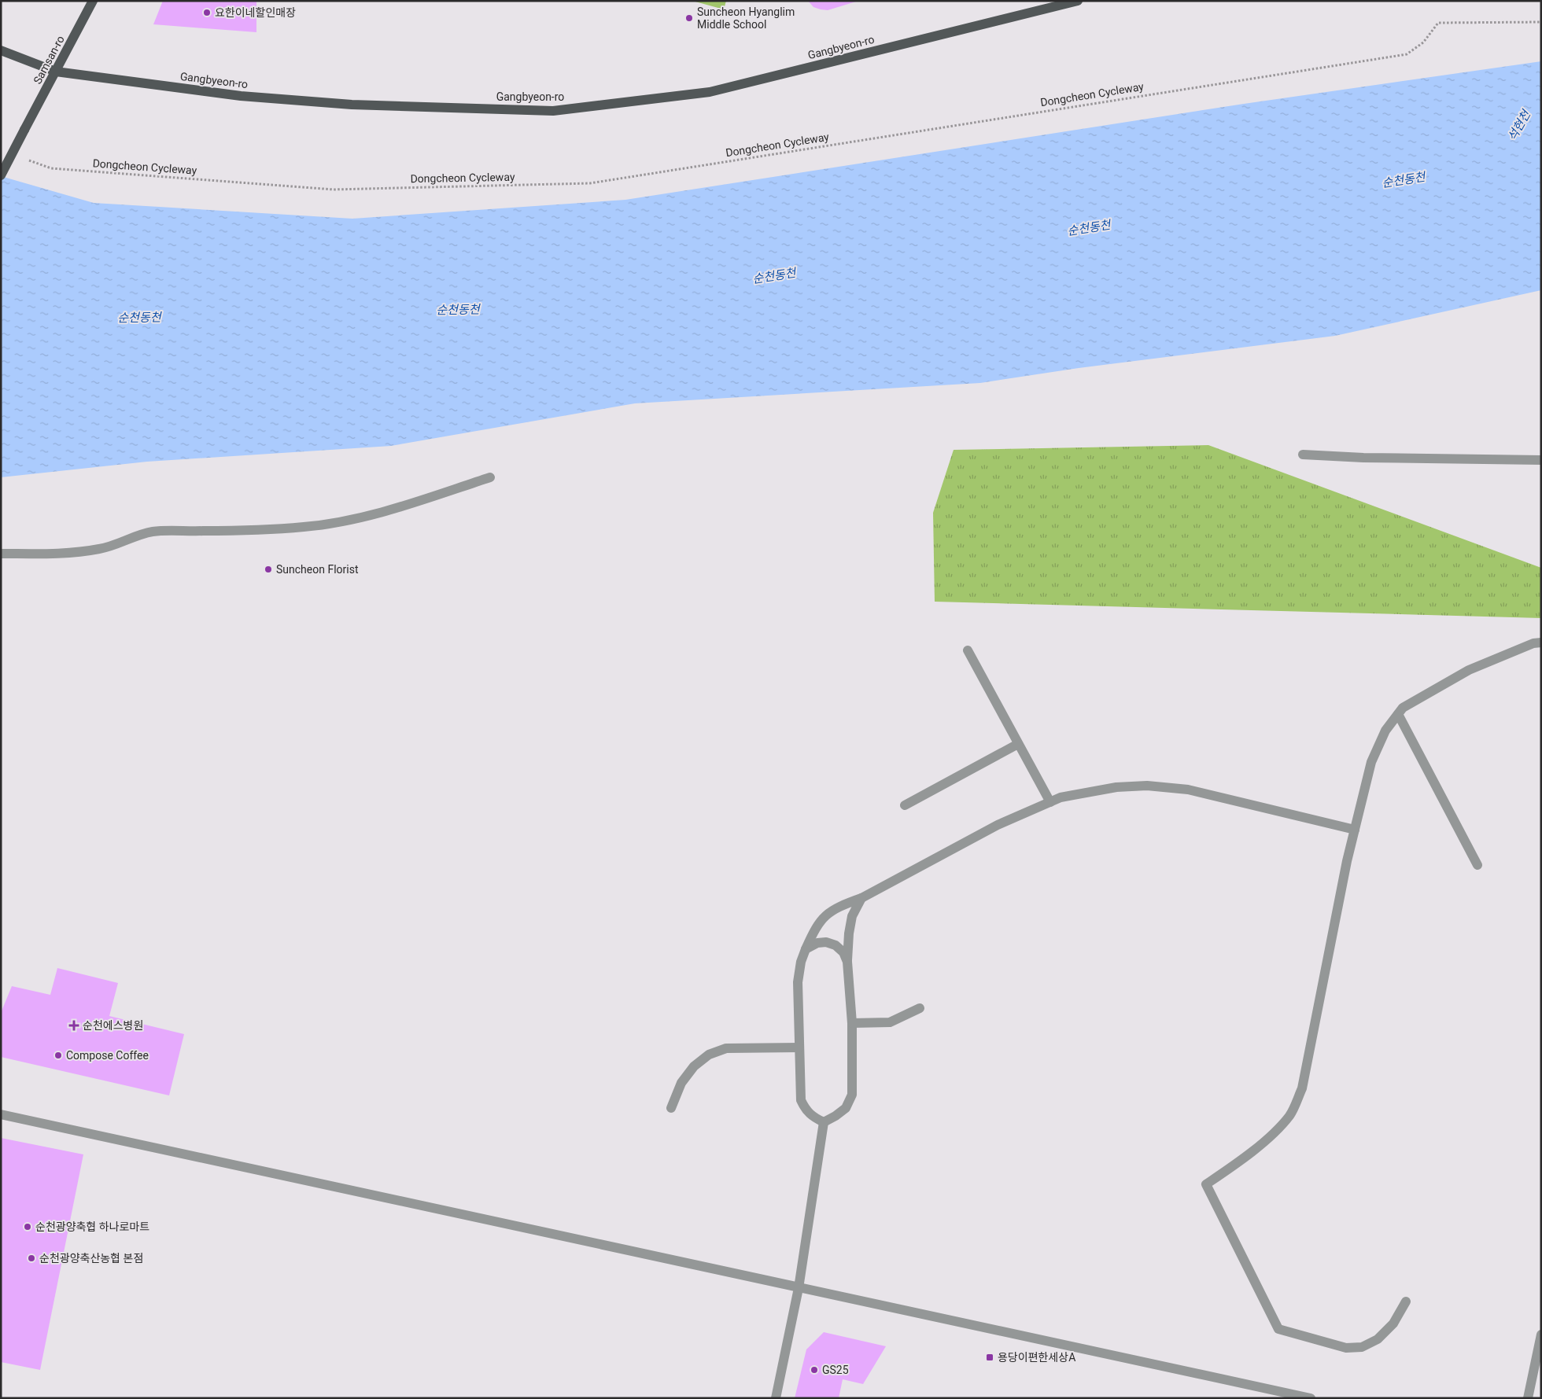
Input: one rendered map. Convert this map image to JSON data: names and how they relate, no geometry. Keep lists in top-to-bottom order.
{
  "streets": {
    "main road": ["Gangbyeon-ro", "Samsan-ro"],
    "path": ["Dongcheon Cycleway"]
  },
  "crossings": [
    ["Gangbyeon-ro", "Samsan-ro"]
  ],
  "water": ["석현천", "순천동천"],
  "places": {
    "other": [
      "요한이네할인매장",
      "Suncheon Hyanglim Middle School",
      "Suncheon Florist",
      "Compose Coffee",
      "순천광양축협 하나로마트",
      "순천광양축산농협 본점",
      "GS25"
    ],
    "health": ["순천에스병원"],
    "transit": ["용당이편한세상A"]
  }
}
